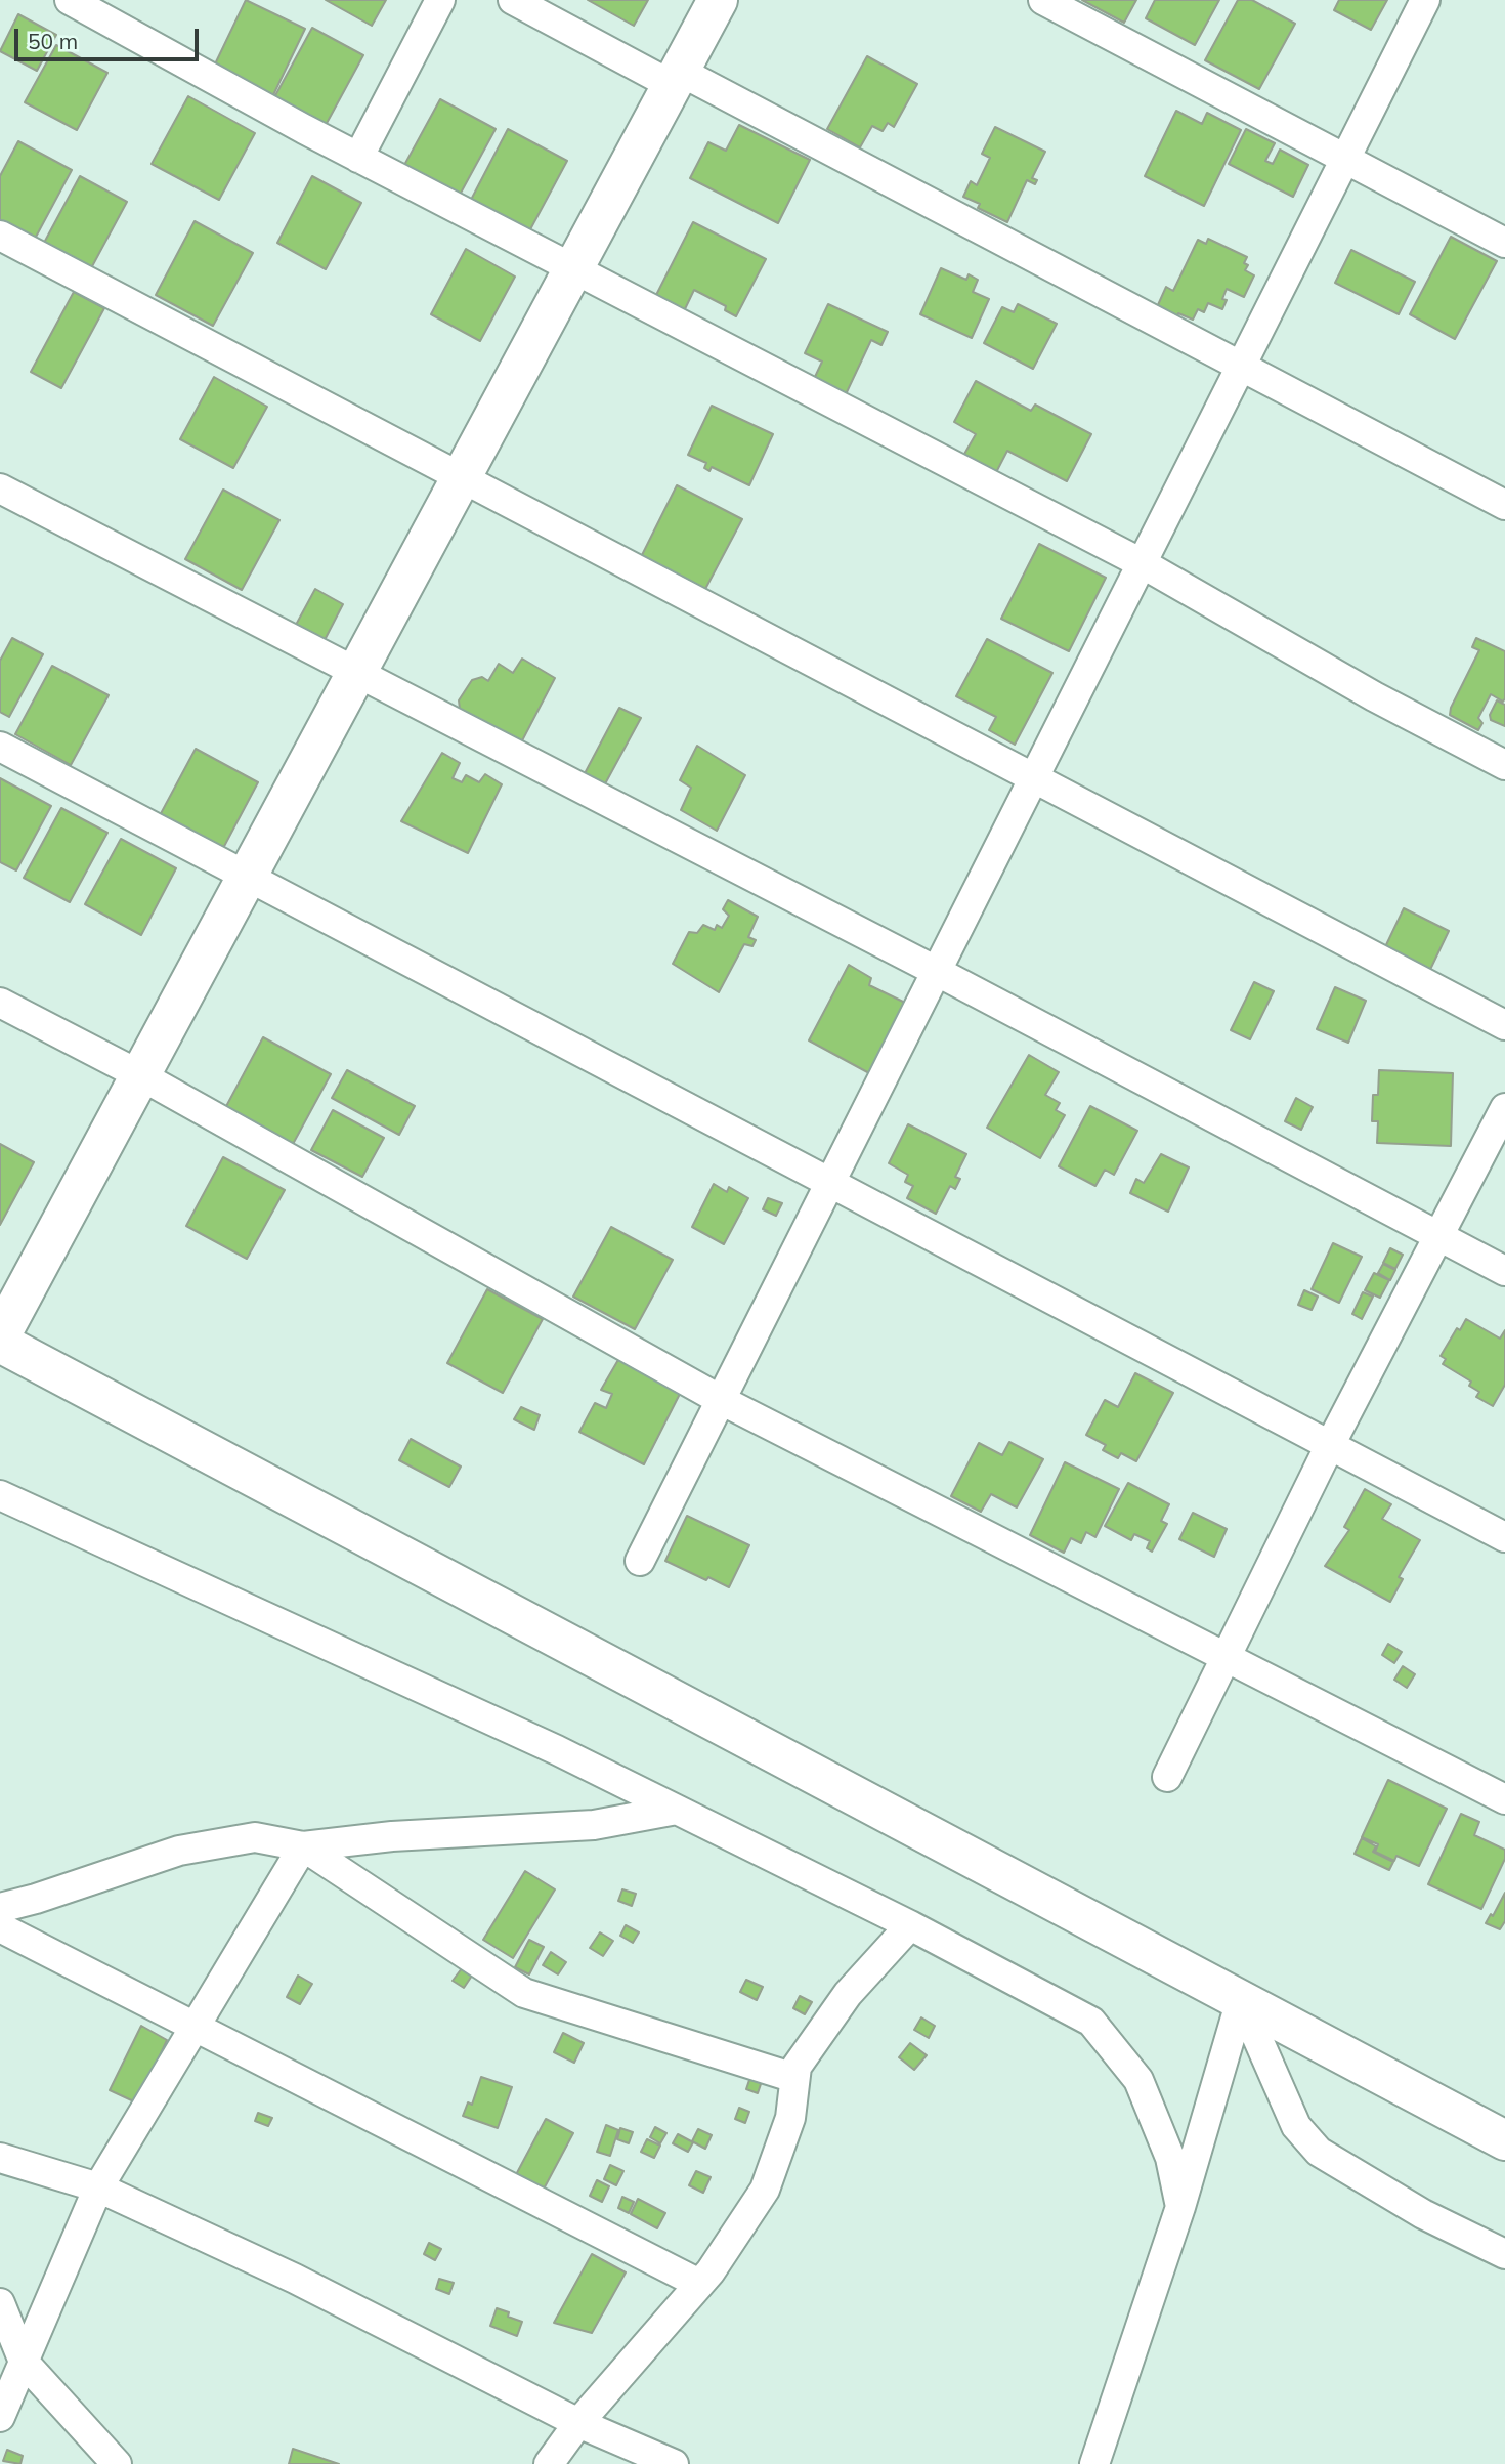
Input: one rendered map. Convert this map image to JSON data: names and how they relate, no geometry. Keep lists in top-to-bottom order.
{
  "scale_bar": "50 m"
}
